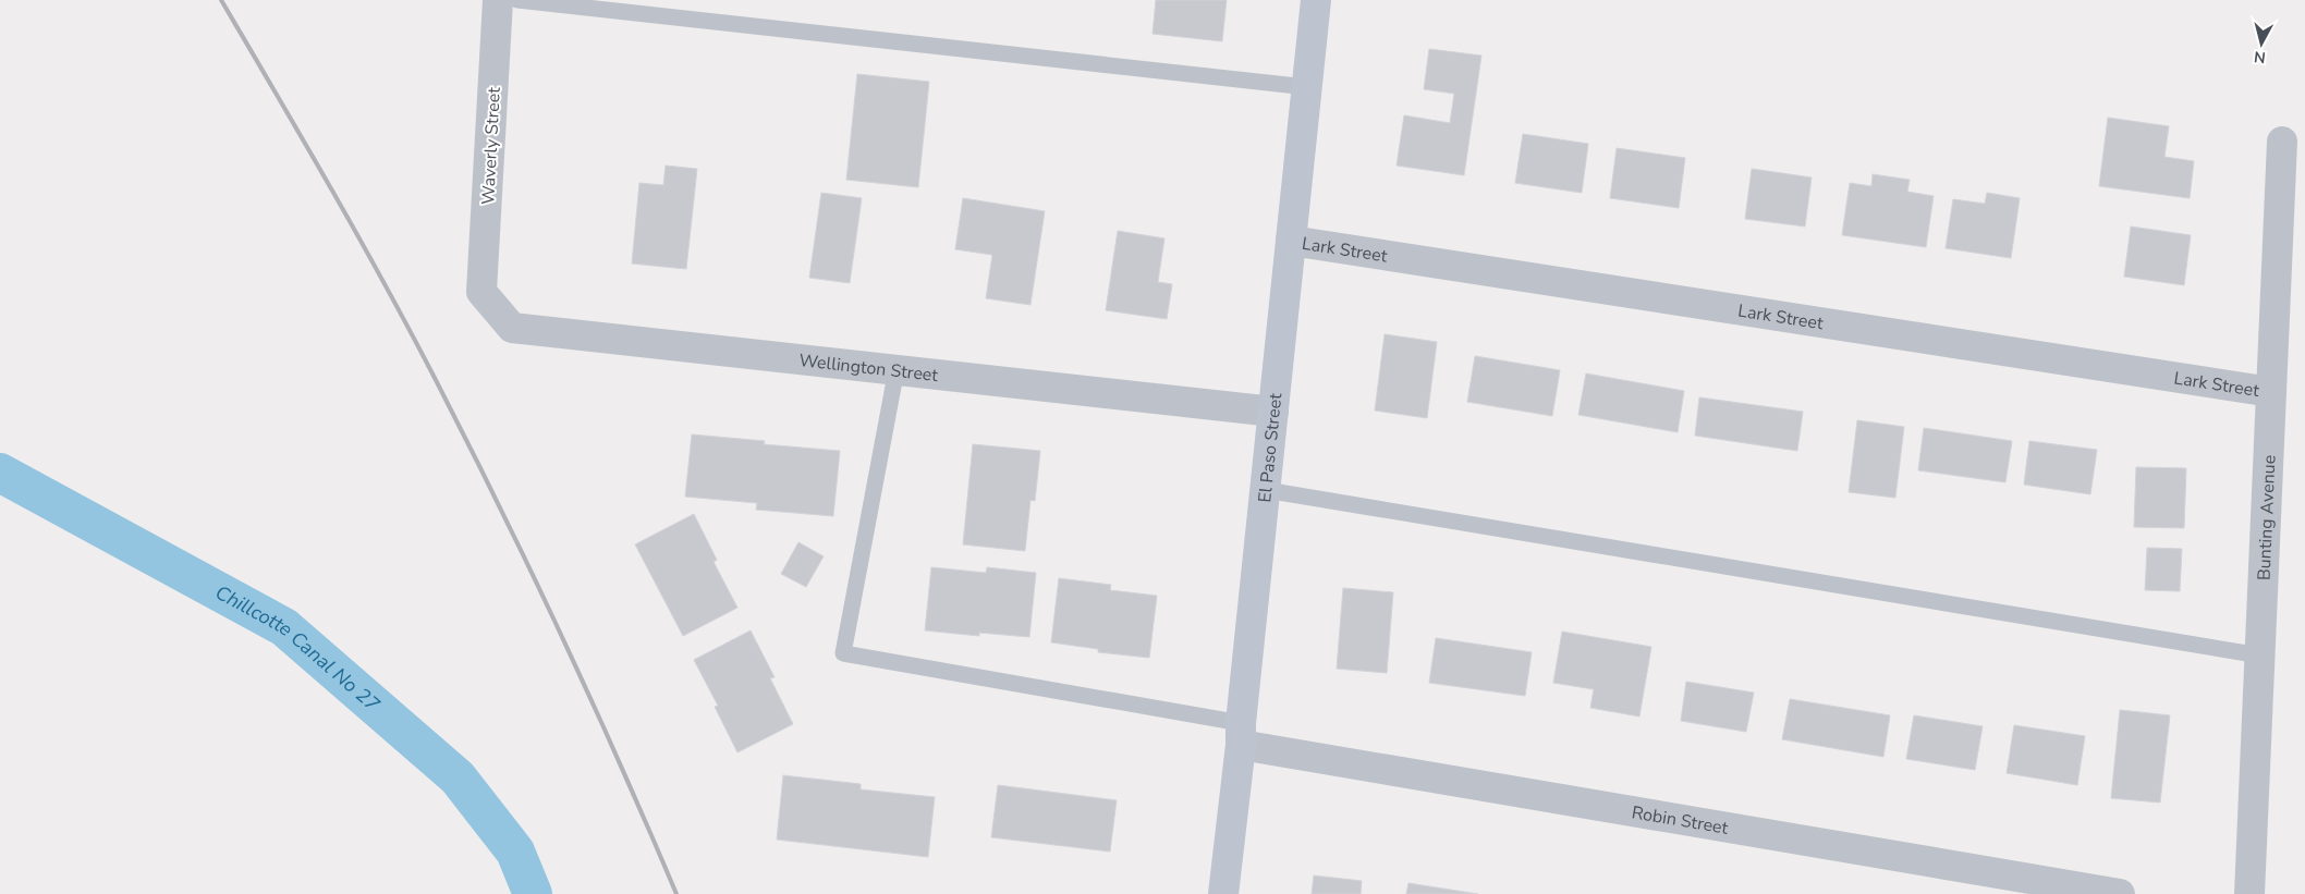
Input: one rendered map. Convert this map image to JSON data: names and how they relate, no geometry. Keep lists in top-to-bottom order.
{
  "streets": {
    "main road": ["El Paso Street"],
    "street": [
      "Waverly Street",
      "Lark Street",
      "Wellington Street",
      "Bunting Avenue",
      "Robin Street"
    ]
  },
  "crossings": [
    ["Waverly Street", "Wellington Street"],
    ["Lark Street", "El Paso Street"],
    ["Lark Street", "Bunting Avenue"],
    ["Wellington Street", "El Paso Street"],
    ["El Paso Street", "Robin Street"]
  ],
  "water": ["Chillcotte Canal No 27"],
  "north": "bottom"
}
